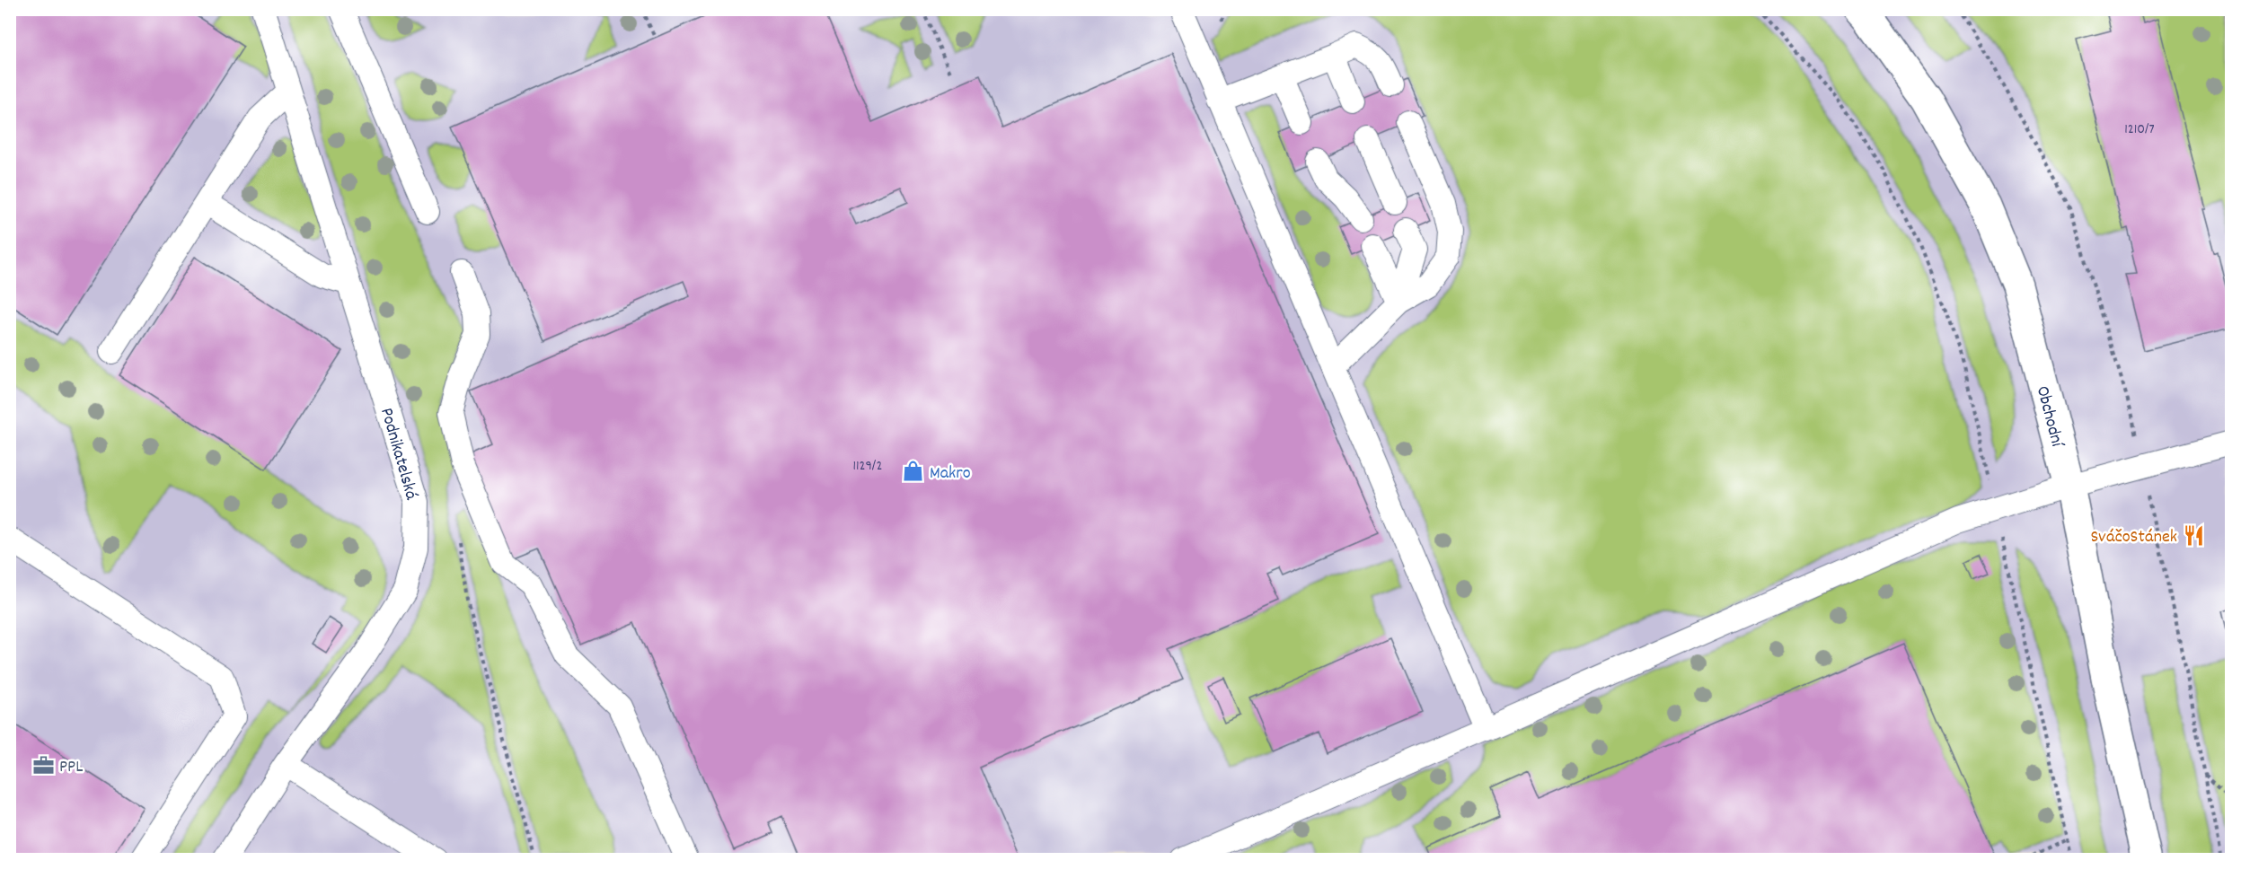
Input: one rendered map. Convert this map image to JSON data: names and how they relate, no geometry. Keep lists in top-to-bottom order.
{
  "streets": {
    "street": ["Obchodní"],
    "lane": ["Podnikatelská"]
  },
  "places": {
    "shop": ["Makro"],
    "restaurant": ["SváčoStánek"],
    "office": ["PPL"]
  },
  "house_numbers": ["1210/7", "1129/2"]
}
